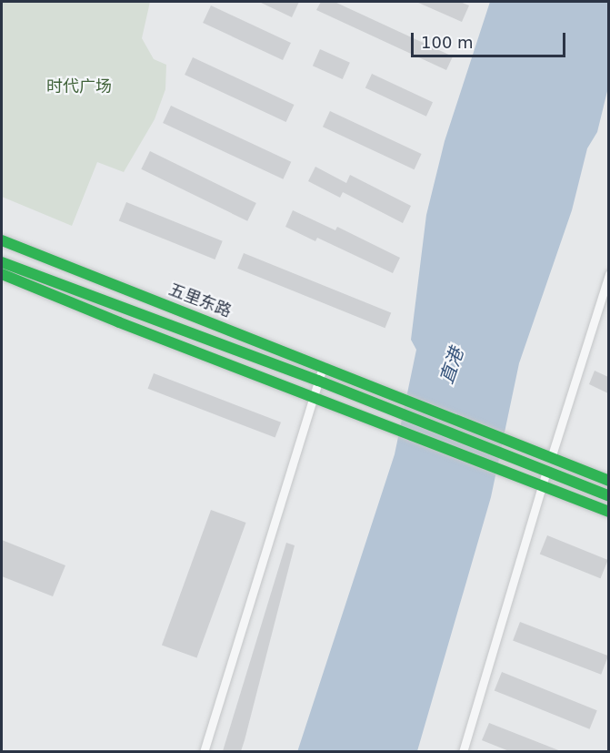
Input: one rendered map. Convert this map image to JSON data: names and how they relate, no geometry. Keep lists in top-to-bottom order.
{
  "streets": {
    "main road": ["五里东路"]
  },
  "water": ["直港"],
  "parks": ["时代广场"],
  "scale_bar": "100 m"
}
